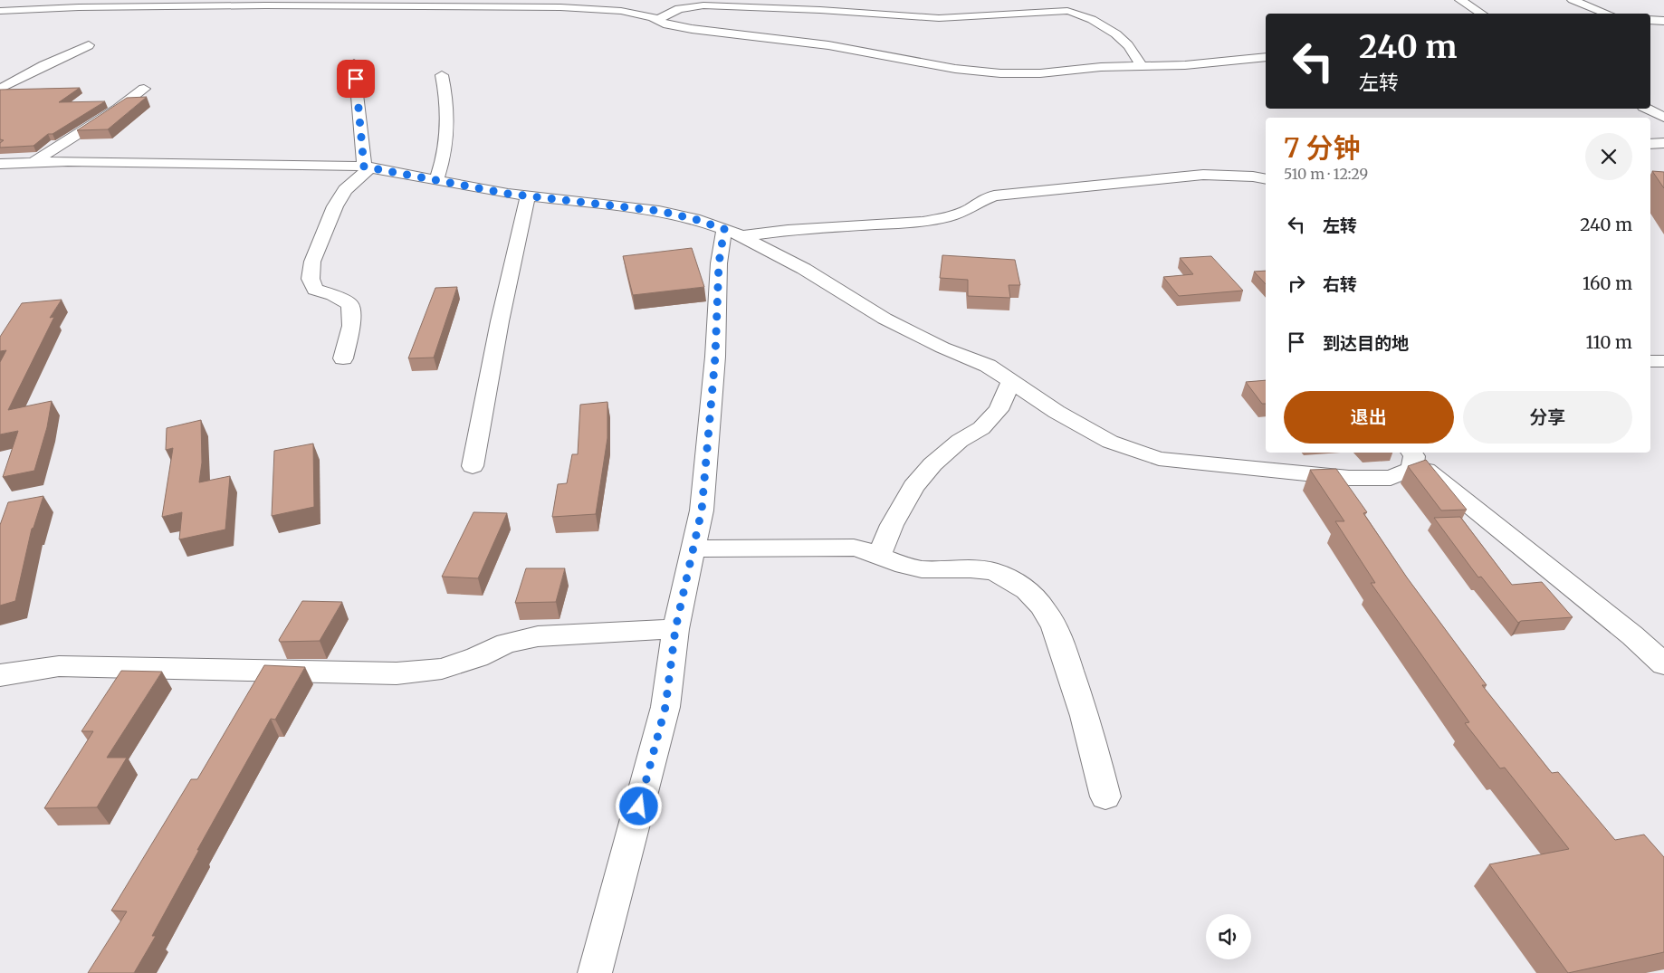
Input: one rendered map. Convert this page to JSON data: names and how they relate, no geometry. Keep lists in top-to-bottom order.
{
  "page": {
    "turn": ["240 m", "左转"],
    "heading": ["7 分钟", "510 m · 12:29"],
    "list": [
      {
        "name": "左转",
        "value": "240 m"
      },
      {
        "name": "右转",
        "value": "160 m"
      },
      {
        "name": "到达目的地",
        "value": "110 m"
      }
    ],
    "buttons": ["退出", "分享"]
  }
}
